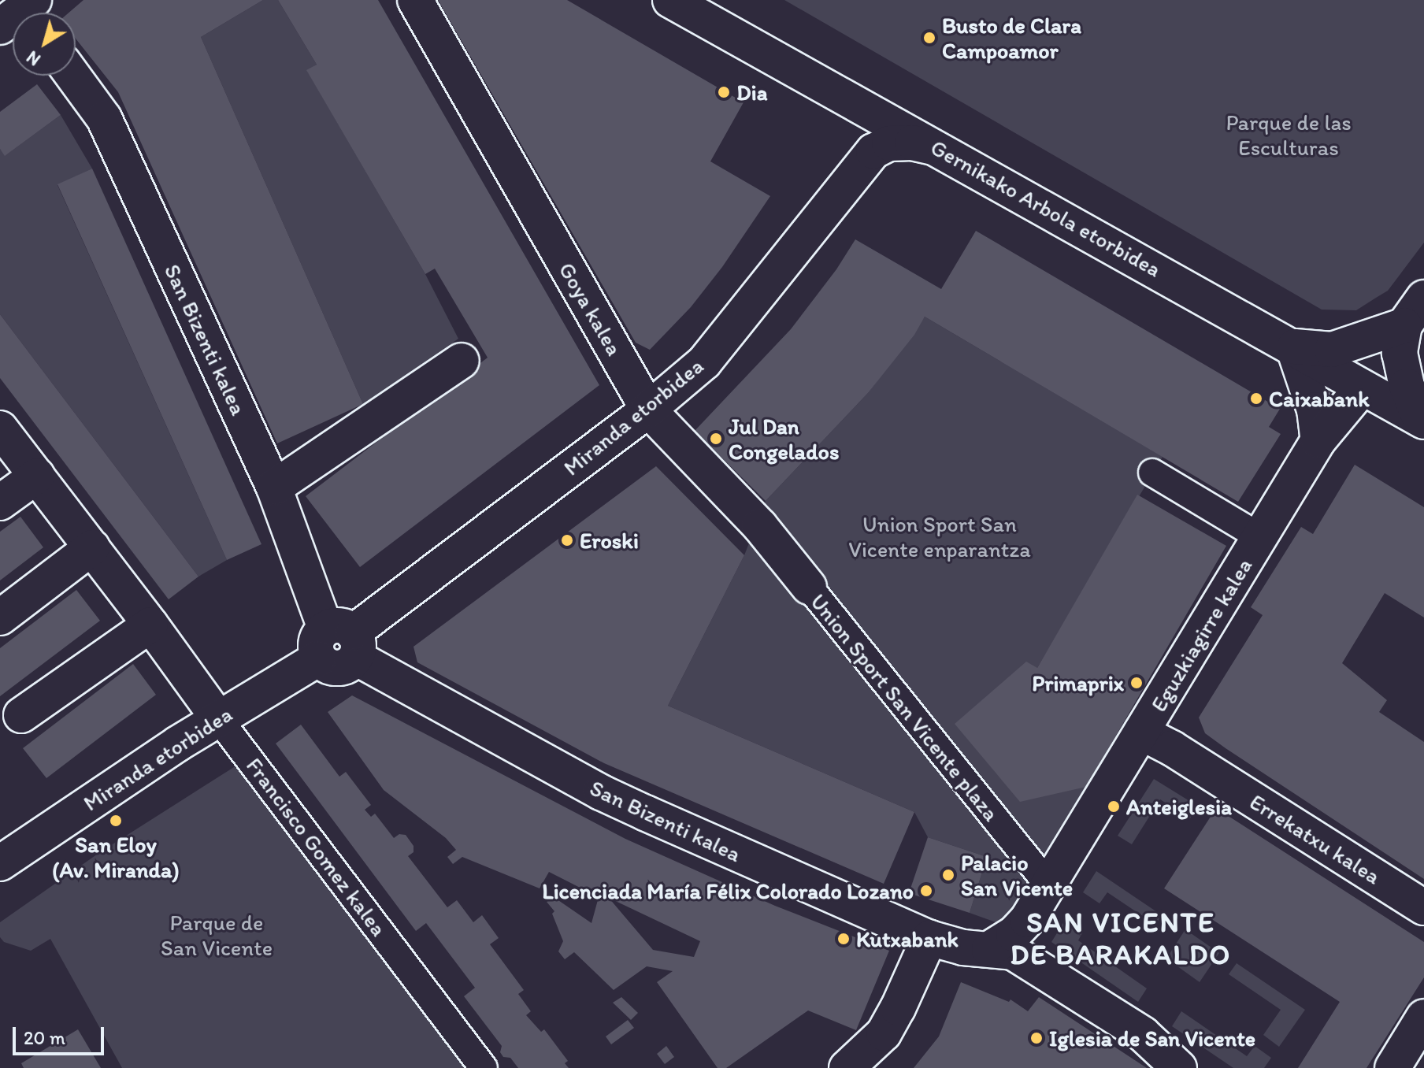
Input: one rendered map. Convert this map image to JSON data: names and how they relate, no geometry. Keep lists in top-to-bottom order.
{
  "streets": {
    "street": [
      "Gernikako Arbola etorbidea",
      "Goya kalea",
      "San Bizenti kalea",
      "Miranda etorbidea",
      "Eguzkiagirre kalea",
      "Union Sport San Vicente plaza",
      "Errekatxu kalea",
      "Francisco Gomez kalea"
    ]
  },
  "crossings": [
    ["Gernikako Arbola etorbidea", "Miranda etorbidea"],
    ["Gernikako Arbola etorbidea", "Eguzkiagirre kalea"],
    ["Goya kalea", "Miranda etorbidea"],
    ["Goya kalea", "Union Sport San Vicente plaza"],
    ["San Bizenti kalea", "Miranda etorbidea"],
    ["San Bizenti kalea", "Eguzkiagirre kalea"],
    ["Miranda etorbidea", "Francisco Gomez kalea"],
    ["Eguzkiagirre kalea", "Union Sport San Vicente plaza"],
    ["Eguzkiagirre kalea", "Errekatxu kalea"]
  ],
  "districts": ["SAN VICENTE DE BARAKALDO"],
  "parks": ["Parque de las Esculturas", "Union Sport San Vicente enparantza", "Parque de San Vicente"],
  "places": [
    "Busto de Clara Campoamor",
    "Dia",
    "Caixabank",
    "Jul Dan Congelados",
    "Eroski",
    "Primaprix",
    "Anteiglesia",
    "San Eloy (Av. Miranda)",
    "Palacio San Vicente",
    "Licenciada María Félix Colorado Lozano",
    "Kutxabank",
    "Iglesia de San Vicente"
  ],
  "scale_bar": "20 m",
  "north": "bottom left"
}
